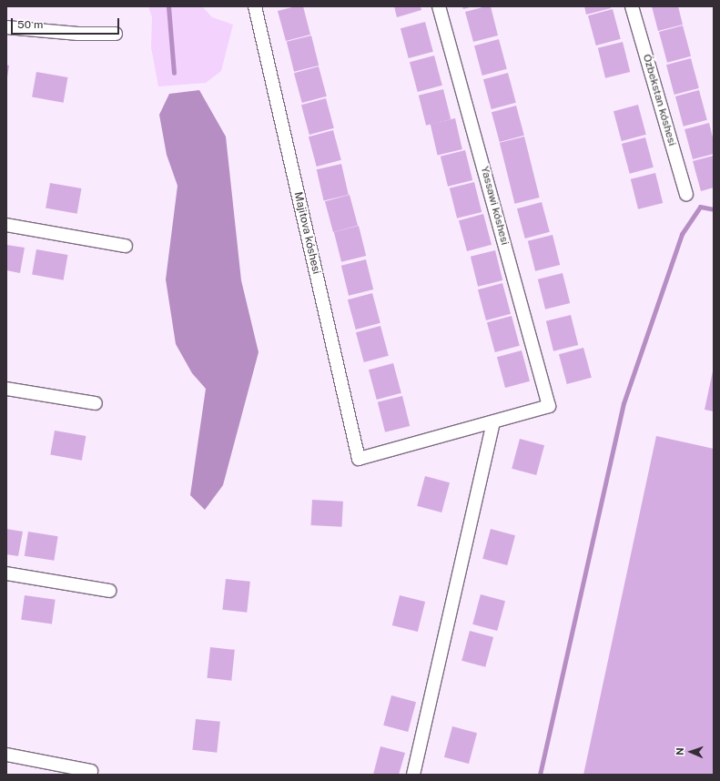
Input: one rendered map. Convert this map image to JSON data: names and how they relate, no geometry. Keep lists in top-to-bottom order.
{
  "streets": {
    "street": ["Ózbekstan kóshesi", "Yassawi kóshesi", "Majitova kóshesi"]
  },
  "crossings": [
    ["Yassawi kóshesi", "Majitova kóshesi"]
  ],
  "scale_bar": "50 m",
  "north": "left"
}
